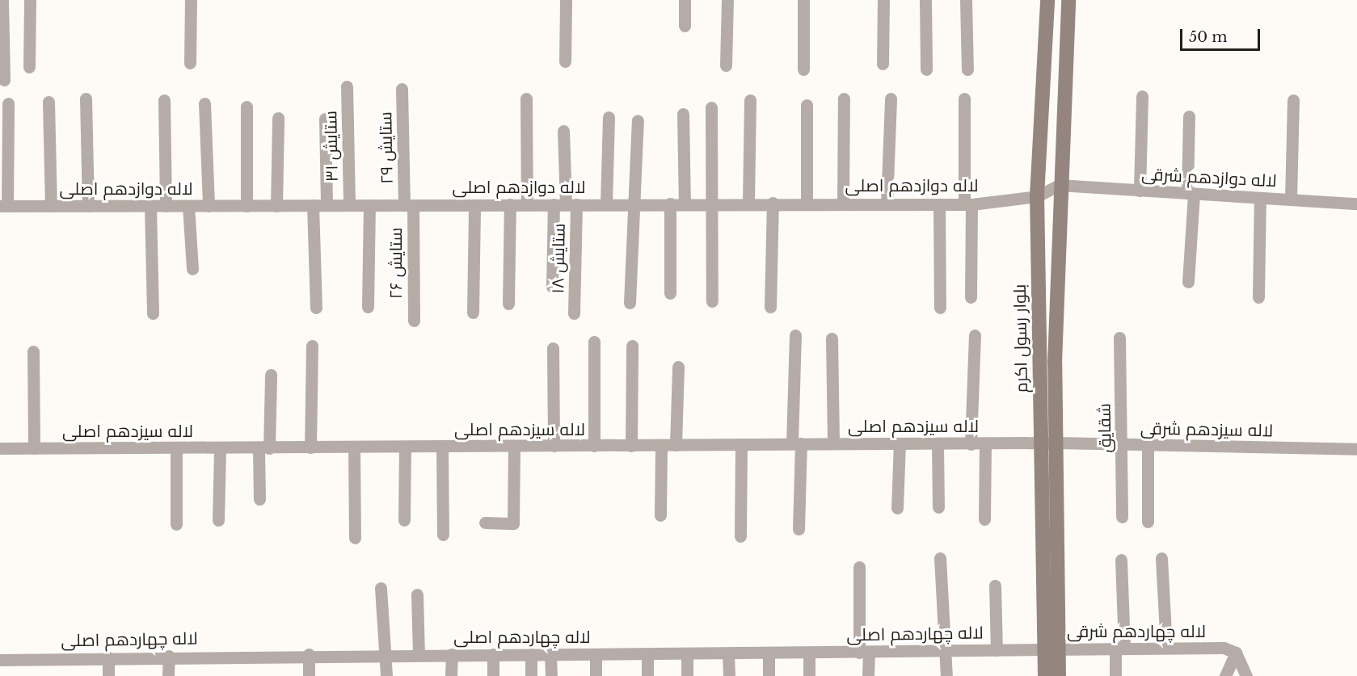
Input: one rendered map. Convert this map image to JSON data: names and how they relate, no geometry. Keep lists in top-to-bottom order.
{
  "streets": {
    "main road": ["بلوار رسول اکرم"],
    "street": [
      "ستایش ۳۱",
      "ستایش ۲۹",
      "لاله دوازدهم شرقی",
      "لاله دوازدهم اصلی",
      "ستایش ۱۸",
      "ستایش ۲۶",
      "لاله سیزدهم اصلی",
      "شقایق",
      "لاله سیزدهم شرقی",
      "لاله چهاردهم شرقی",
      "لاله چهاردهم اصلی"
    ]
  },
  "crossings": [
    ["ستایش ۳۱", "لاله دوازدهم اصلی"],
    ["ستایش ۲۹", "لاله دوازدهم اصلی"],
    ["ستایش ۲۹", "ستایش ۲۶"],
    ["لاله دوازدهم شرقی", "لاله دوازدهم اصلی"],
    ["لاله دوازدهم شرقی", "بلوار رسول اکرم"],
    ["لاله دوازدهم اصلی", "ستایش ۱۸"],
    ["لاله دوازدهم اصلی", "ستایش ۲۶"],
    ["لاله دوازدهم اصلی", "بلوار رسول اکرم"],
    ["بلوار رسول اکرم", "لاله سیزدهم اصلی"],
    ["بلوار رسول اکرم", "لاله سیزدهم شرقی"],
    ["بلوار رسول اکرم", "لاله چهاردهم شرقی"],
    ["بلوار رسول اکرم", "لاله چهاردهم اصلی"],
    ["لاله سیزدهم اصلی", "لاله سیزدهم شرقی"],
    ["شقایق", "لاله سیزدهم شرقی"],
    ["لاله چهاردهم شرقی", "لاله چهاردهم اصلی"]
  ],
  "scale_bar": "50 m"
}
